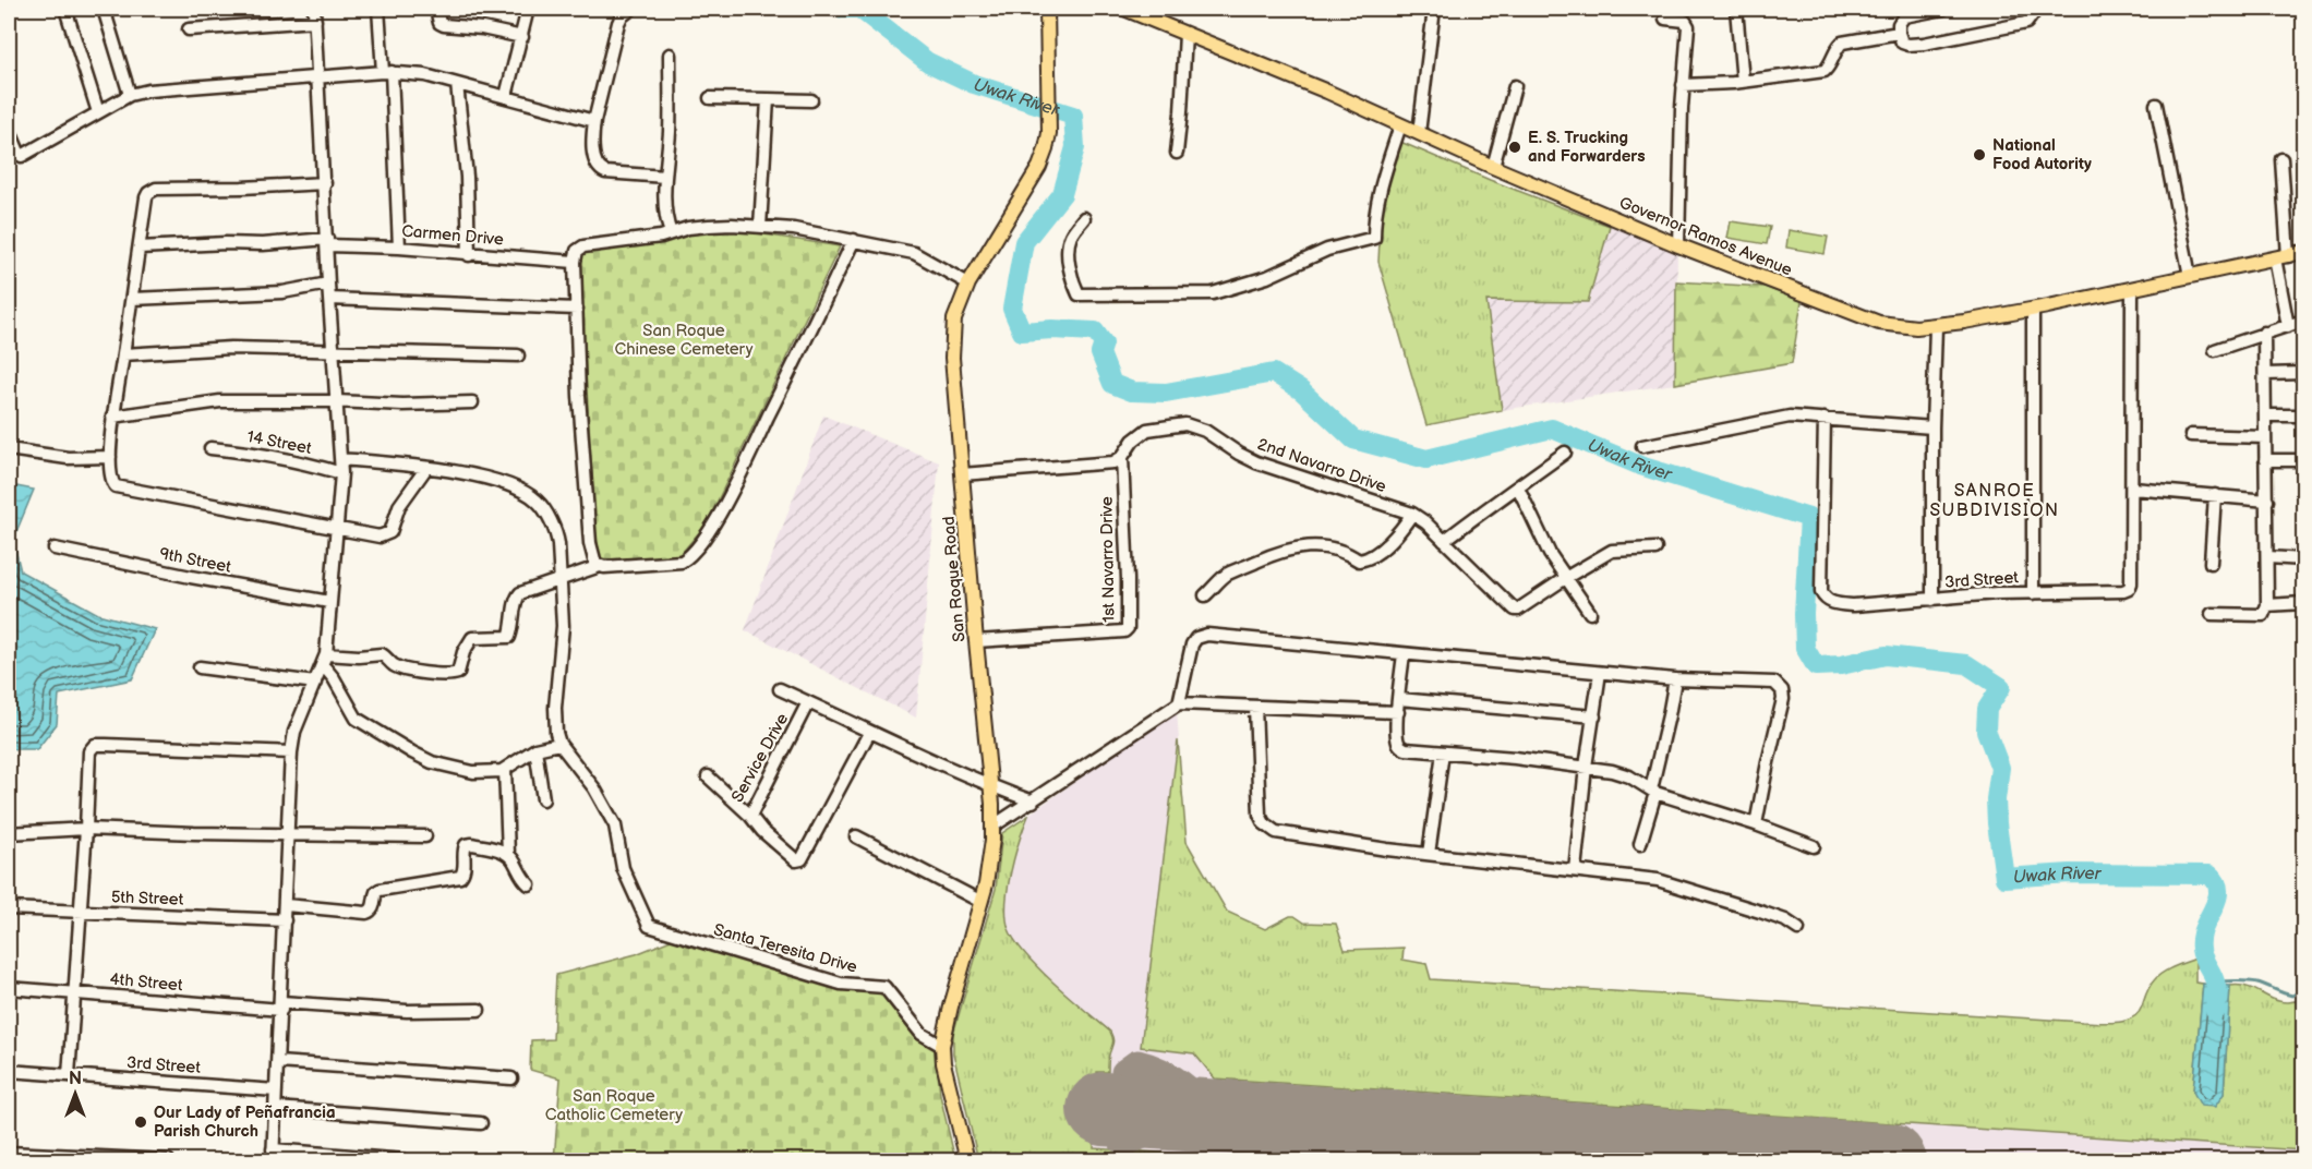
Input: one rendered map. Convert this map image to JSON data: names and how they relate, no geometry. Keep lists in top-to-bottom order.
{
  "streets": {
    "main road": ["Governor Ramos Avenue", "San Roque Road"],
    "street": [
      "Carmen Drive",
      "14 Street",
      "2nd Navarro Drive",
      "1st Navarro Drive",
      "9th Street",
      "3rd Street",
      "Service Drive",
      "5th Street",
      "Santa Teresita Drive",
      "4th Street"
    ]
  },
  "crossings": [
    ["2nd Navarro Drive", "1st Navarro Drive"],
    ["1st Navarro Drive", "San Roque Road"],
    ["San Roque Road", "Santa Teresita Drive"]
  ],
  "districts": ["SANROE SUBDIVISION"],
  "water": ["Uwak River"],
  "parks": ["San Roque Chinese Cemetery", "San Roque Catholic Cemetery"],
  "places": ["E. S. Trucking and Forwarders", "National Food Autority", "Our Lady of Peñafrancia Parish Church"],
  "north": "top"
}
